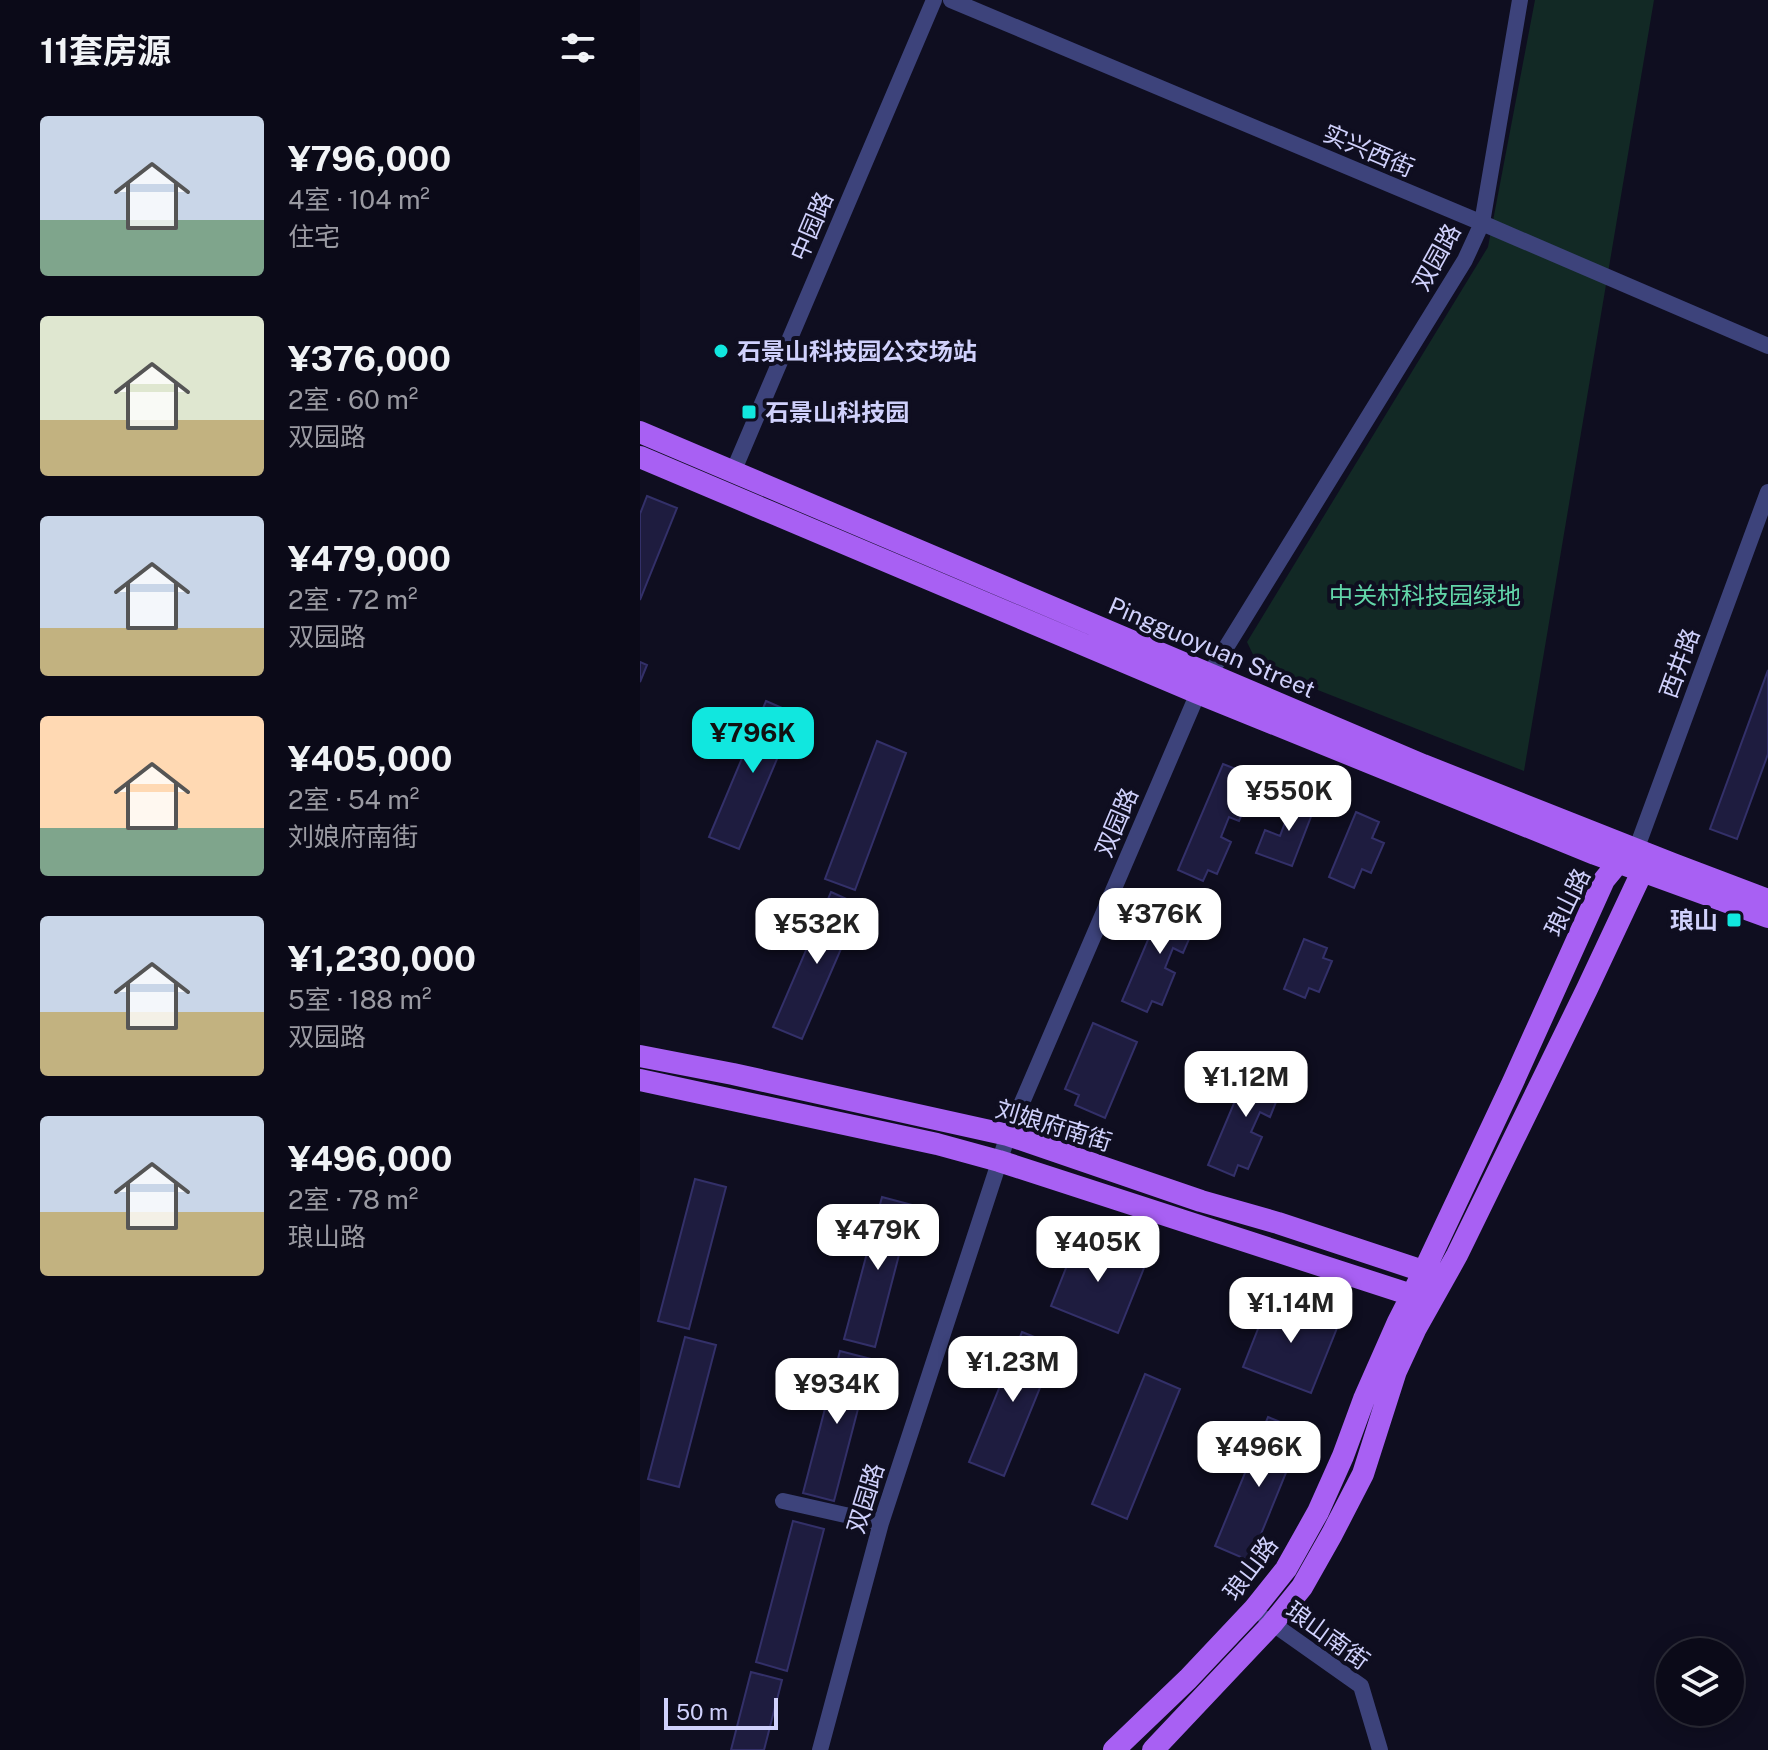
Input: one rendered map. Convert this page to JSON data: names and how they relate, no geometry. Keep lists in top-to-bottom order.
{
  "streets": {
    "main road": ["Pingguoyuan Street", "琅山路", "刘娘府南街"],
    "street": [
      "实兴西街",
      "中园路",
      "双园路",
      "西井路",
      "琅山南街"
    ]
  },
  "crossings": [
    ["实兴西街", "双园路"],
    ["中园路", "Pingguoyuan Street"],
    ["双园路", "Pingguoyuan Street"],
    ["双园路", "刘娘府南街"],
    ["Pingguoyuan Street", "西井路"],
    ["Pingguoyuan Street", "琅山路"],
    ["西井路", "琅山路"],
    ["琅山路", "刘娘府南街"],
    ["琅山路", "琅山南街"]
  ],
  "parks": ["中关村科技园绿地"],
  "places": {
    "other": ["石景山科技园公交场站"],
    "transit": ["石景山科技园", "琅山"]
  },
  "scale_bar": "50 m",
  "page": {
    "heading": "11套房源",
    "list": [
      {
        "name": "¥796,000",
        "note": "4室 · 104 m² · 住宅"
      },
      {
        "name": "¥376,000",
        "note": "2室 · 60 m² · 双园路"
      },
      {
        "name": "¥479,000",
        "note": "2室 · 72 m² · 双园路"
      },
      {
        "name": "¥405,000",
        "note": "2室 · 54 m² · 刘娘府南街"
      },
      {
        "name": "¥1,230,000",
        "note": "5室 · 188 m² · 双园路"
      },
      {
        "name": "¥496,000",
        "note": "2室 · 78 m² · 琅山路"
      }
    ],
    "price": [
      "¥796K",
      "¥550K",
      "¥376K",
      "¥532K",
      "¥1.12M",
      "¥479K",
      "¥405K",
      "¥1.14M",
      "¥1.23M",
      "¥934K",
      "¥496K"
    ],
    "scale": "50 m"
  }
}
